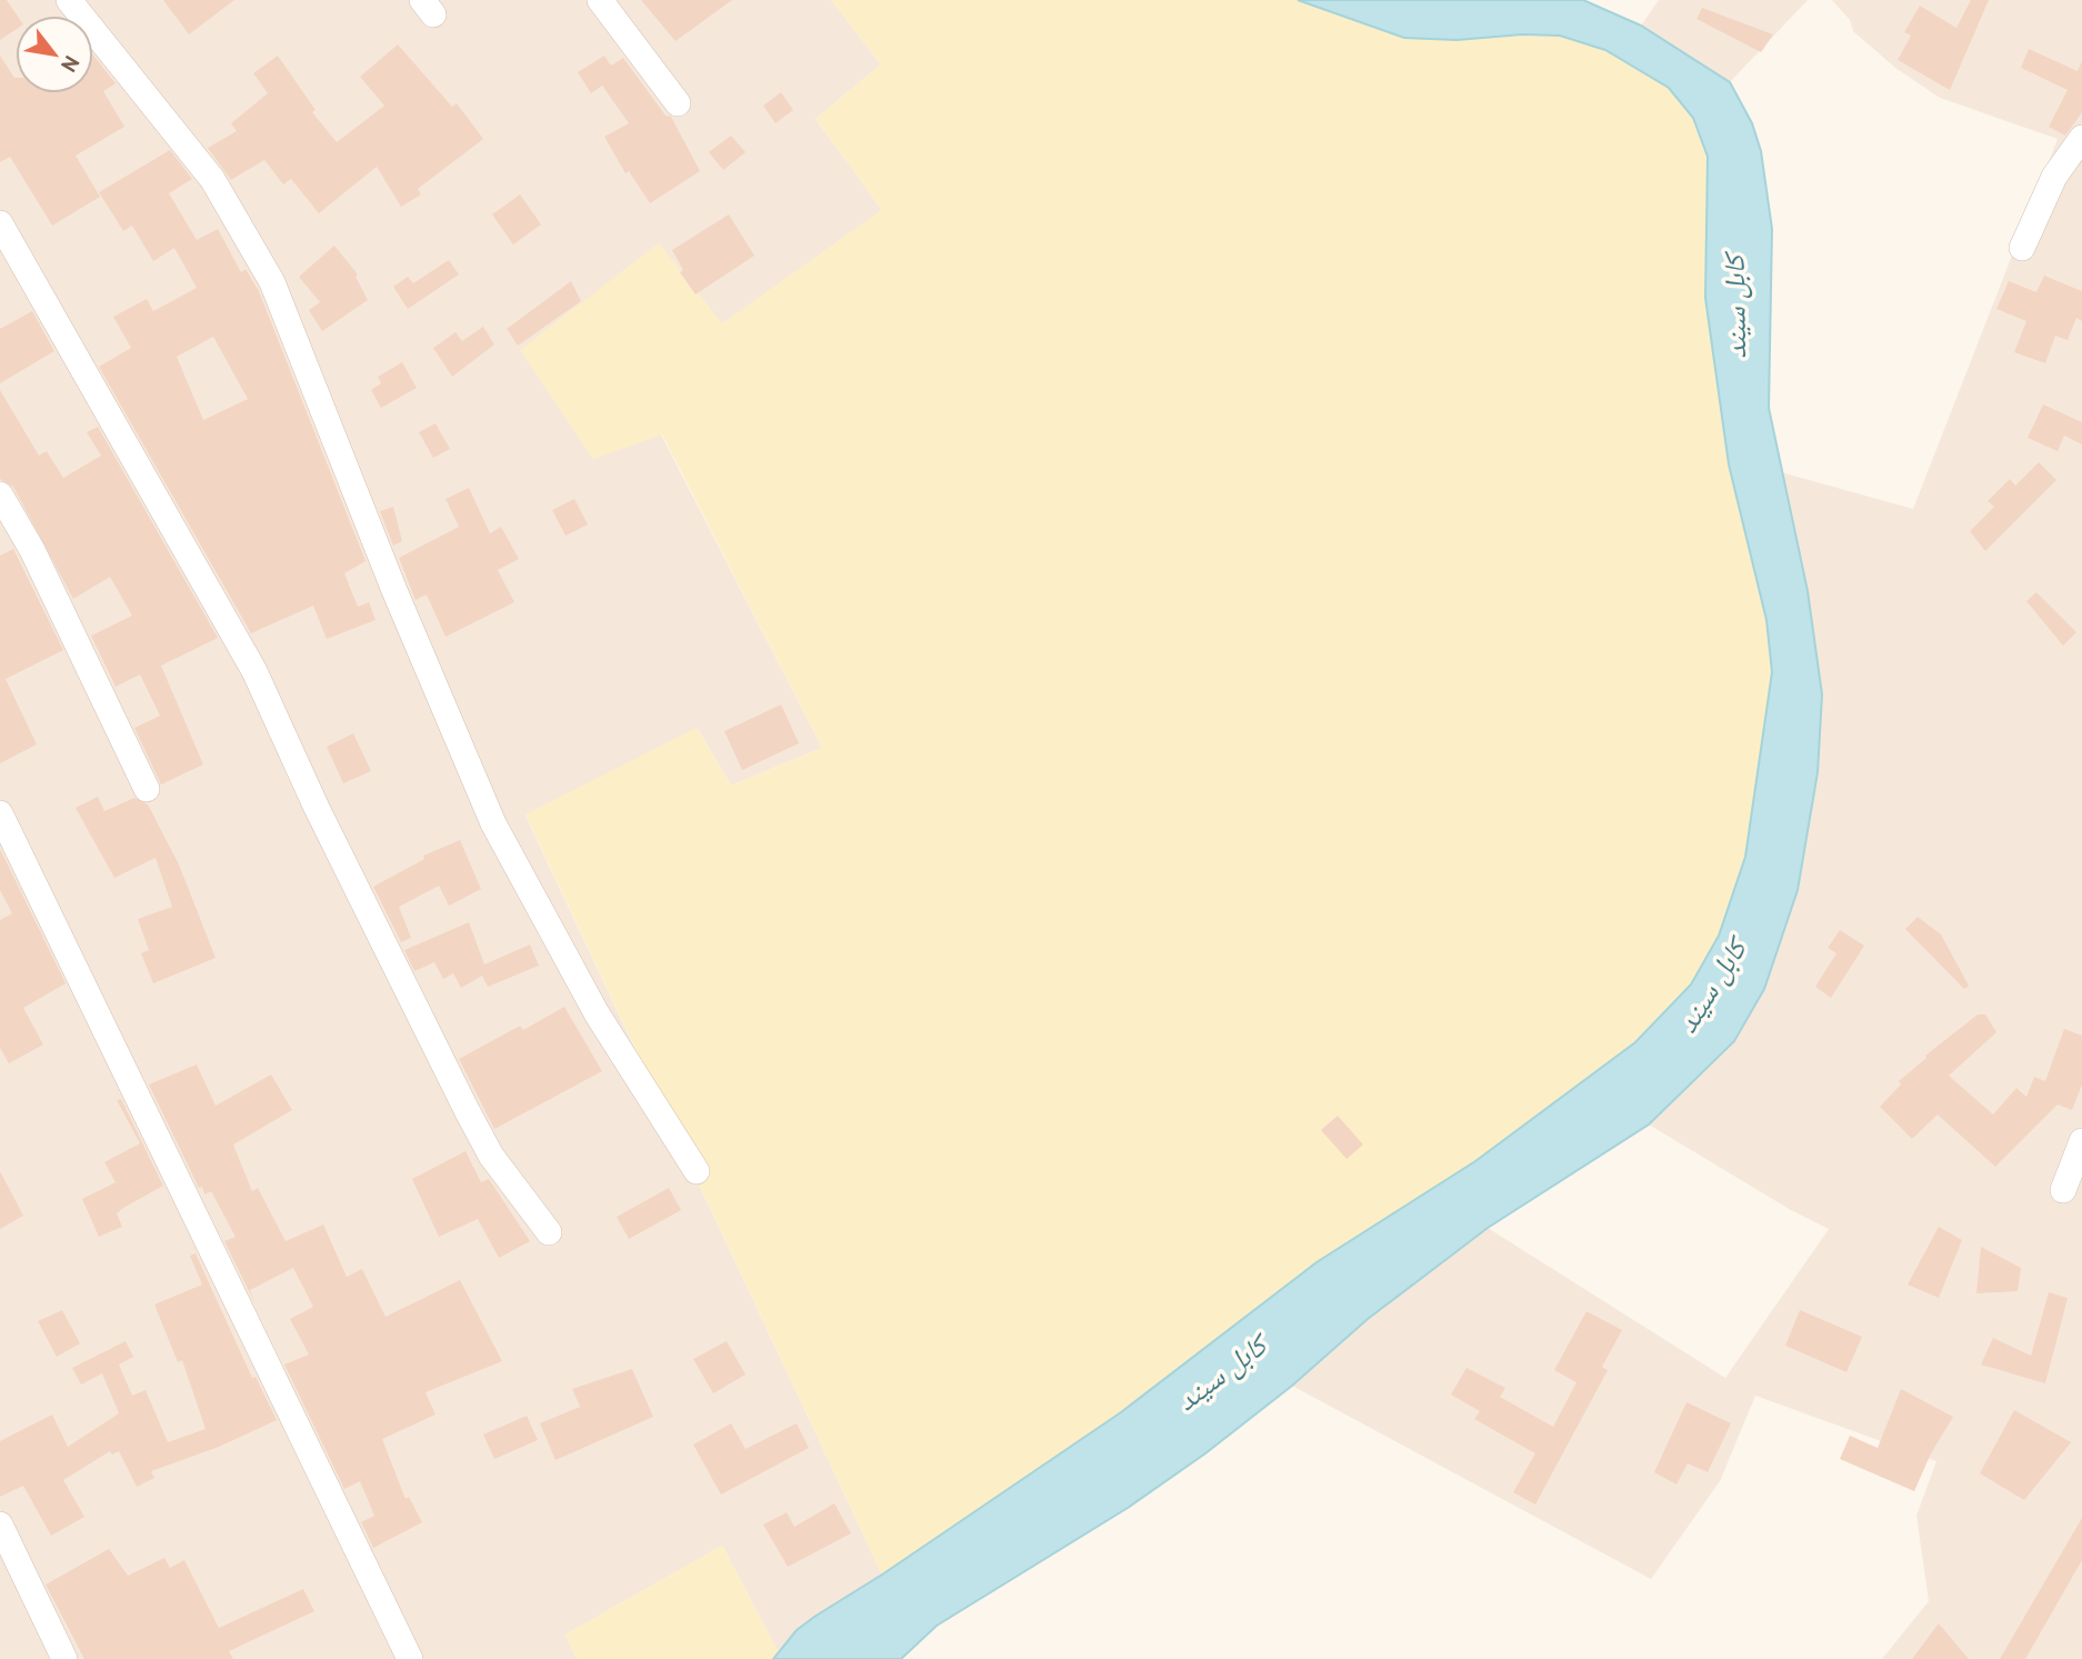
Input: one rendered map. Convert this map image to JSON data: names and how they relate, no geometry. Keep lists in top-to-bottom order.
{
  "water": ["کابل سيند"],
  "north": "bottom right"
}
